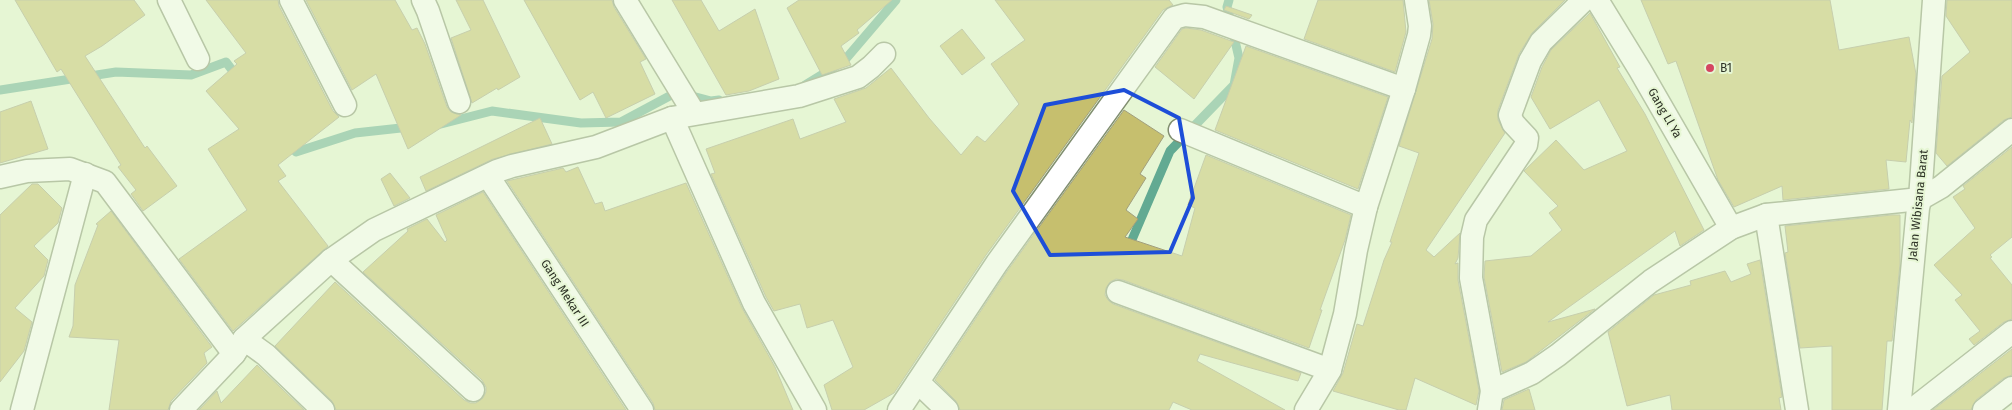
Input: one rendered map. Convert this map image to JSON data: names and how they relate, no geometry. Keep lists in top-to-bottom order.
{
  "streets": {
    "street": ["Gang Ll Ya", "Jalan Wibisana Barat", "Gang Mekar III"]
  },
  "places": ["B1"]
}
